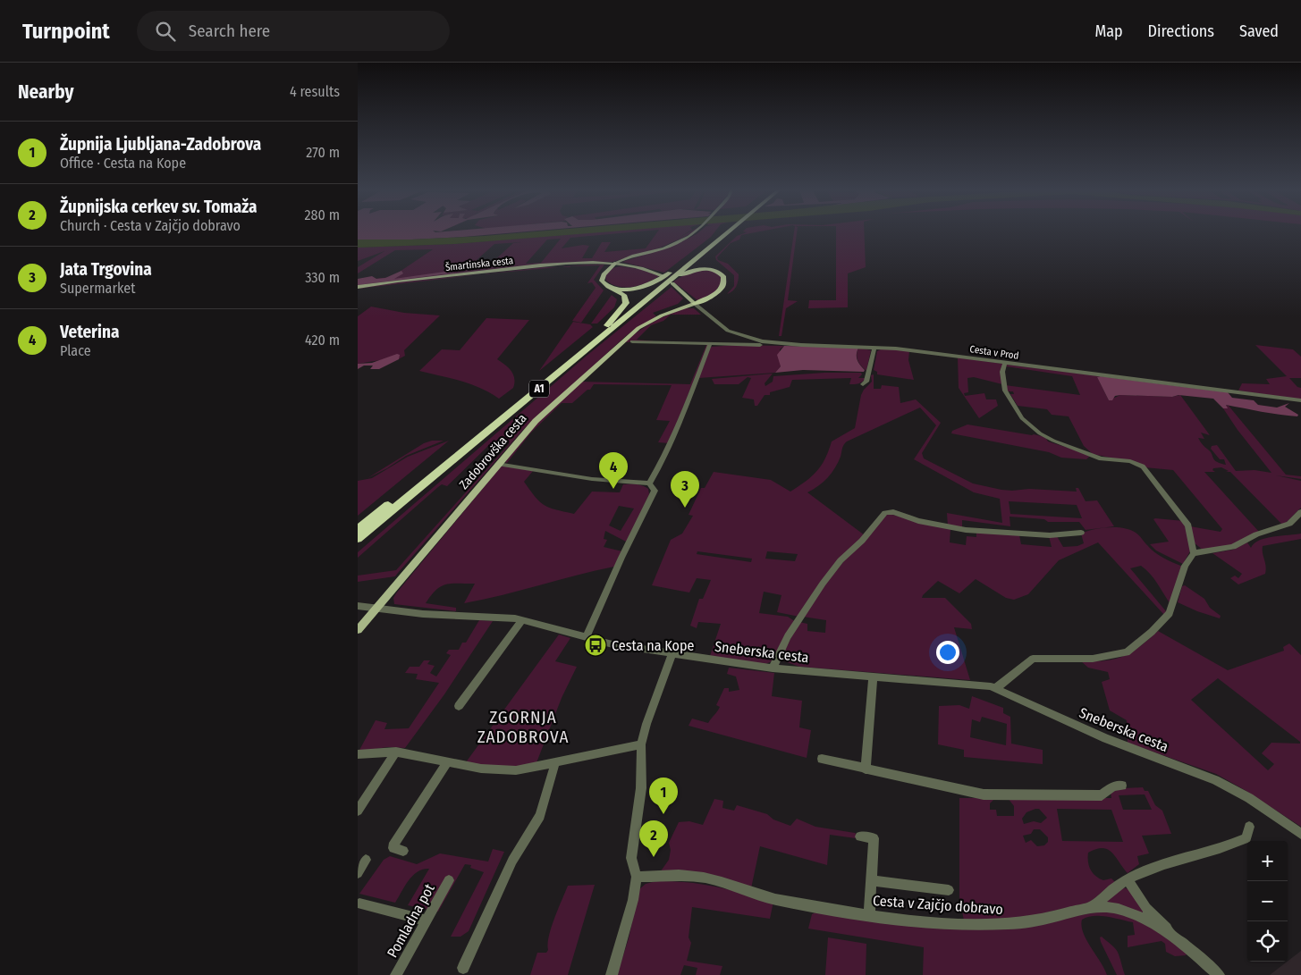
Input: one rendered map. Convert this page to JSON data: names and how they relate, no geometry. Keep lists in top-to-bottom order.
{
  "streets": {
    "highway": ["A1"],
    "main road": ["Šmartinska cesta", "Zadobrovška cesta"],
    "street": [
      "Cesta v Prod",
      "Sneberska cesta",
      "Cesta v Zajčjo dobravo",
      "Pomladna pot"
    ]
  },
  "crossings": [
    ["Cesta v Prod", "Zadobrovška cesta"],
    ["Zadobrovška cesta", "Sneberska cesta"]
  ],
  "districts": ["ZGORNJA ZADOBROVA"],
  "places": {
    "bus stop": ["Cesta na Kope"]
  },
  "page": {
    "header": "Turnpoint",
    "search": "Search here",
    "nav": ["Map", "Directions", "Saved"],
    "heading": ["Nearby", "4 results"],
    "list": [
      {
        "mark": "1",
        "name": "Župnija Ljubljana-Zadobrova",
        "note": "Office · Cesta na Kope",
        "value": "270 m"
      },
      {
        "mark": "2",
        "name": "Župnijska cerkev sv. Tomaža",
        "note": "Church · Cesta v Zajčjo dobravo",
        "value": "280 m"
      },
      {
        "mark": "3",
        "name": "Jata Trgovina",
        "note": "Supermarket",
        "value": "330 m"
      },
      {
        "mark": "4",
        "name": "Veterina",
        "note": "Place",
        "value": "420 m"
      }
    ],
    "pins": [
      "4",
      "3",
      "1",
      "2"
    ],
    "map_buttons": ["+", "−"]
  }
}
